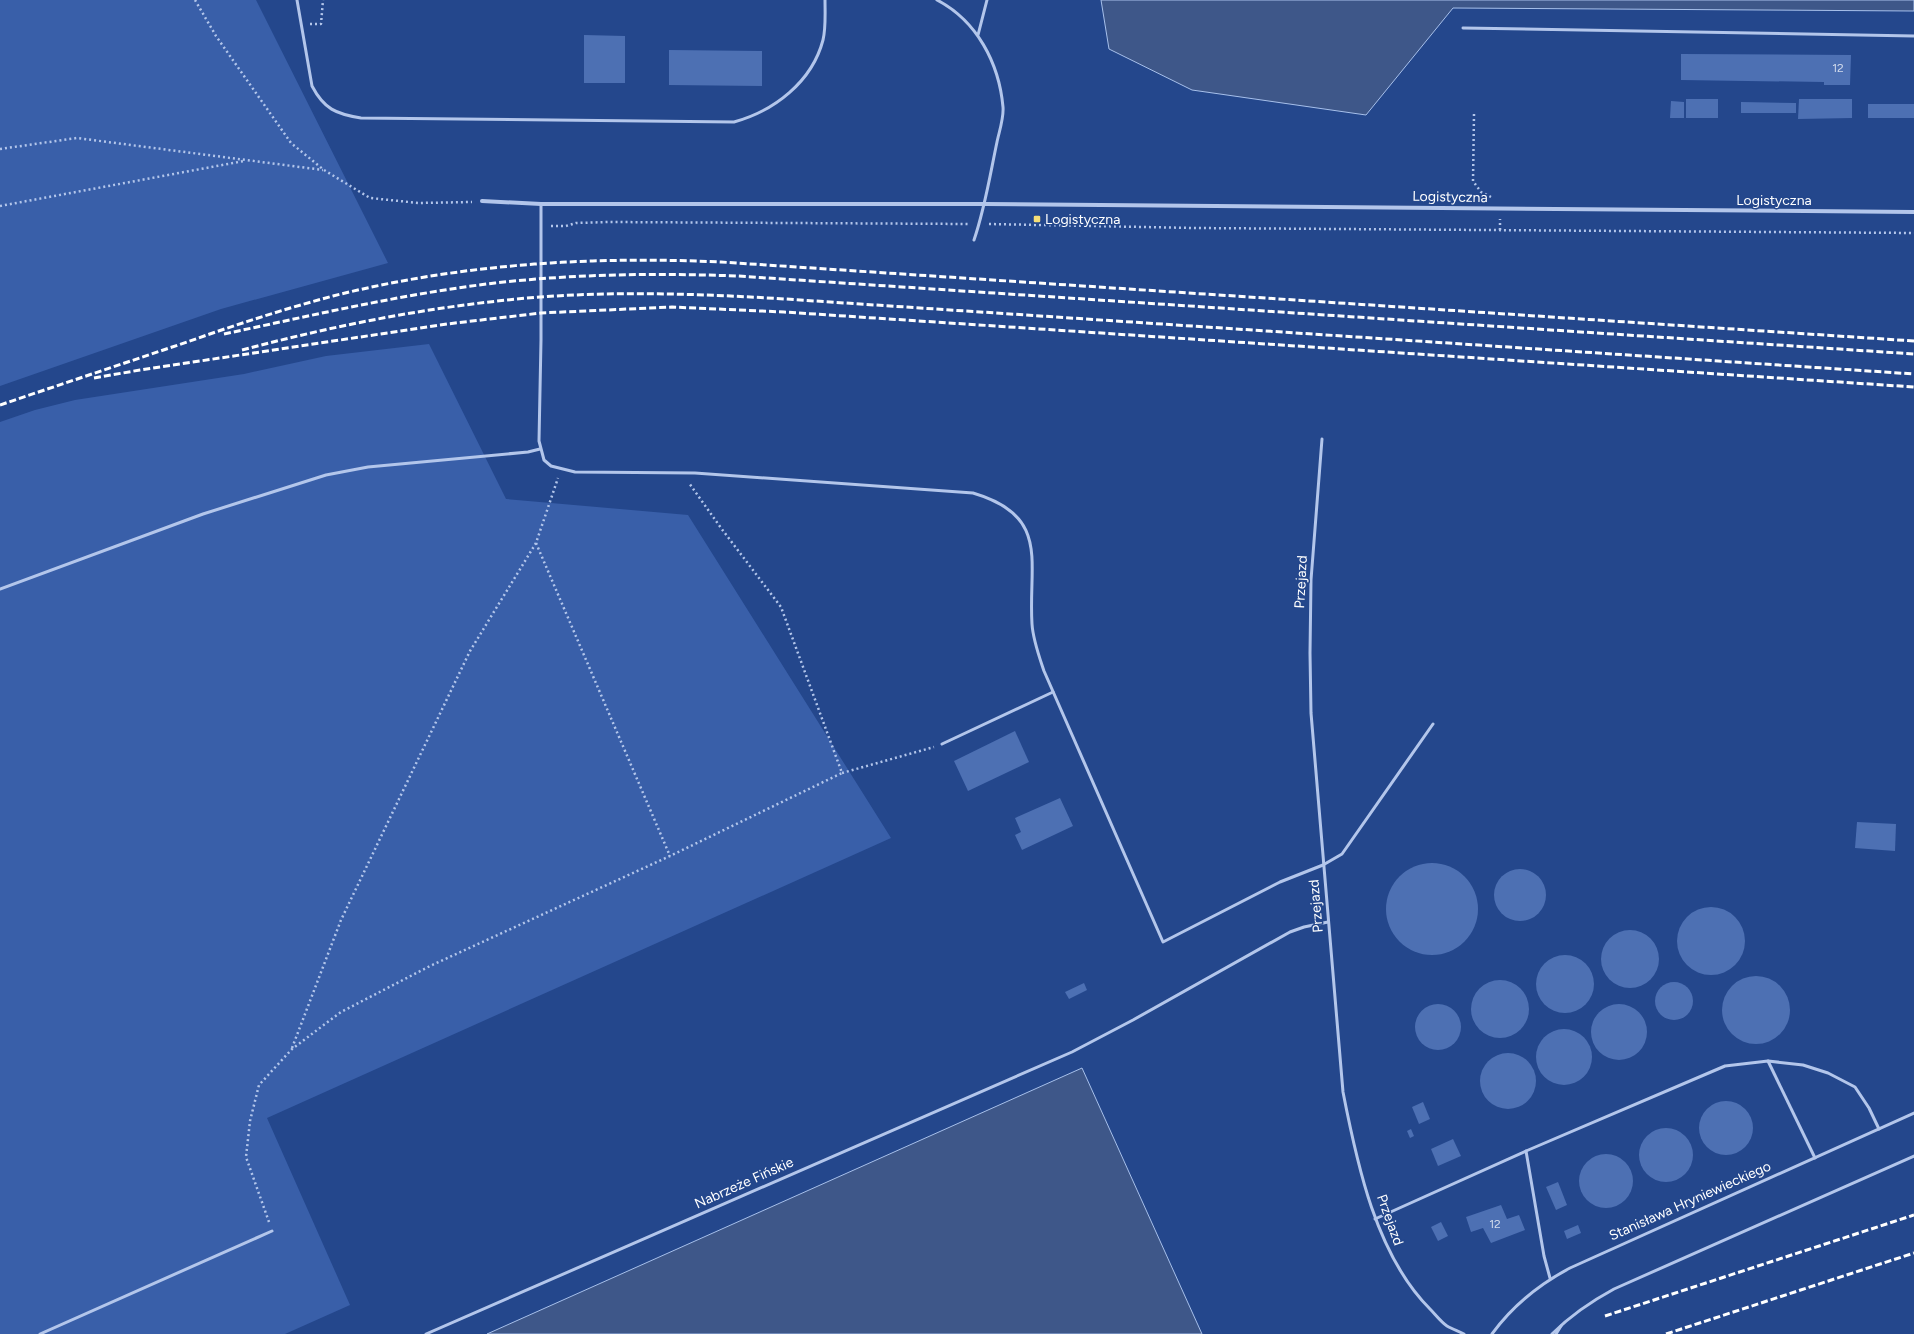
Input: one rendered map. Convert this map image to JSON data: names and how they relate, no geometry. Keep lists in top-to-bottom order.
{
  "streets": {
    "street": ["Logistyczna"],
    "lane": ["Przejazd", "Nabrzeże Fińskie", "Stanisława Hryniewieckiego"]
  },
  "crossings": [
    ["Przejazd", "Nabrzeże Fińskie"]
  ],
  "places": {
    "transit": ["Logistyczna"]
  },
  "house_numbers": ["12", "12"]
}
